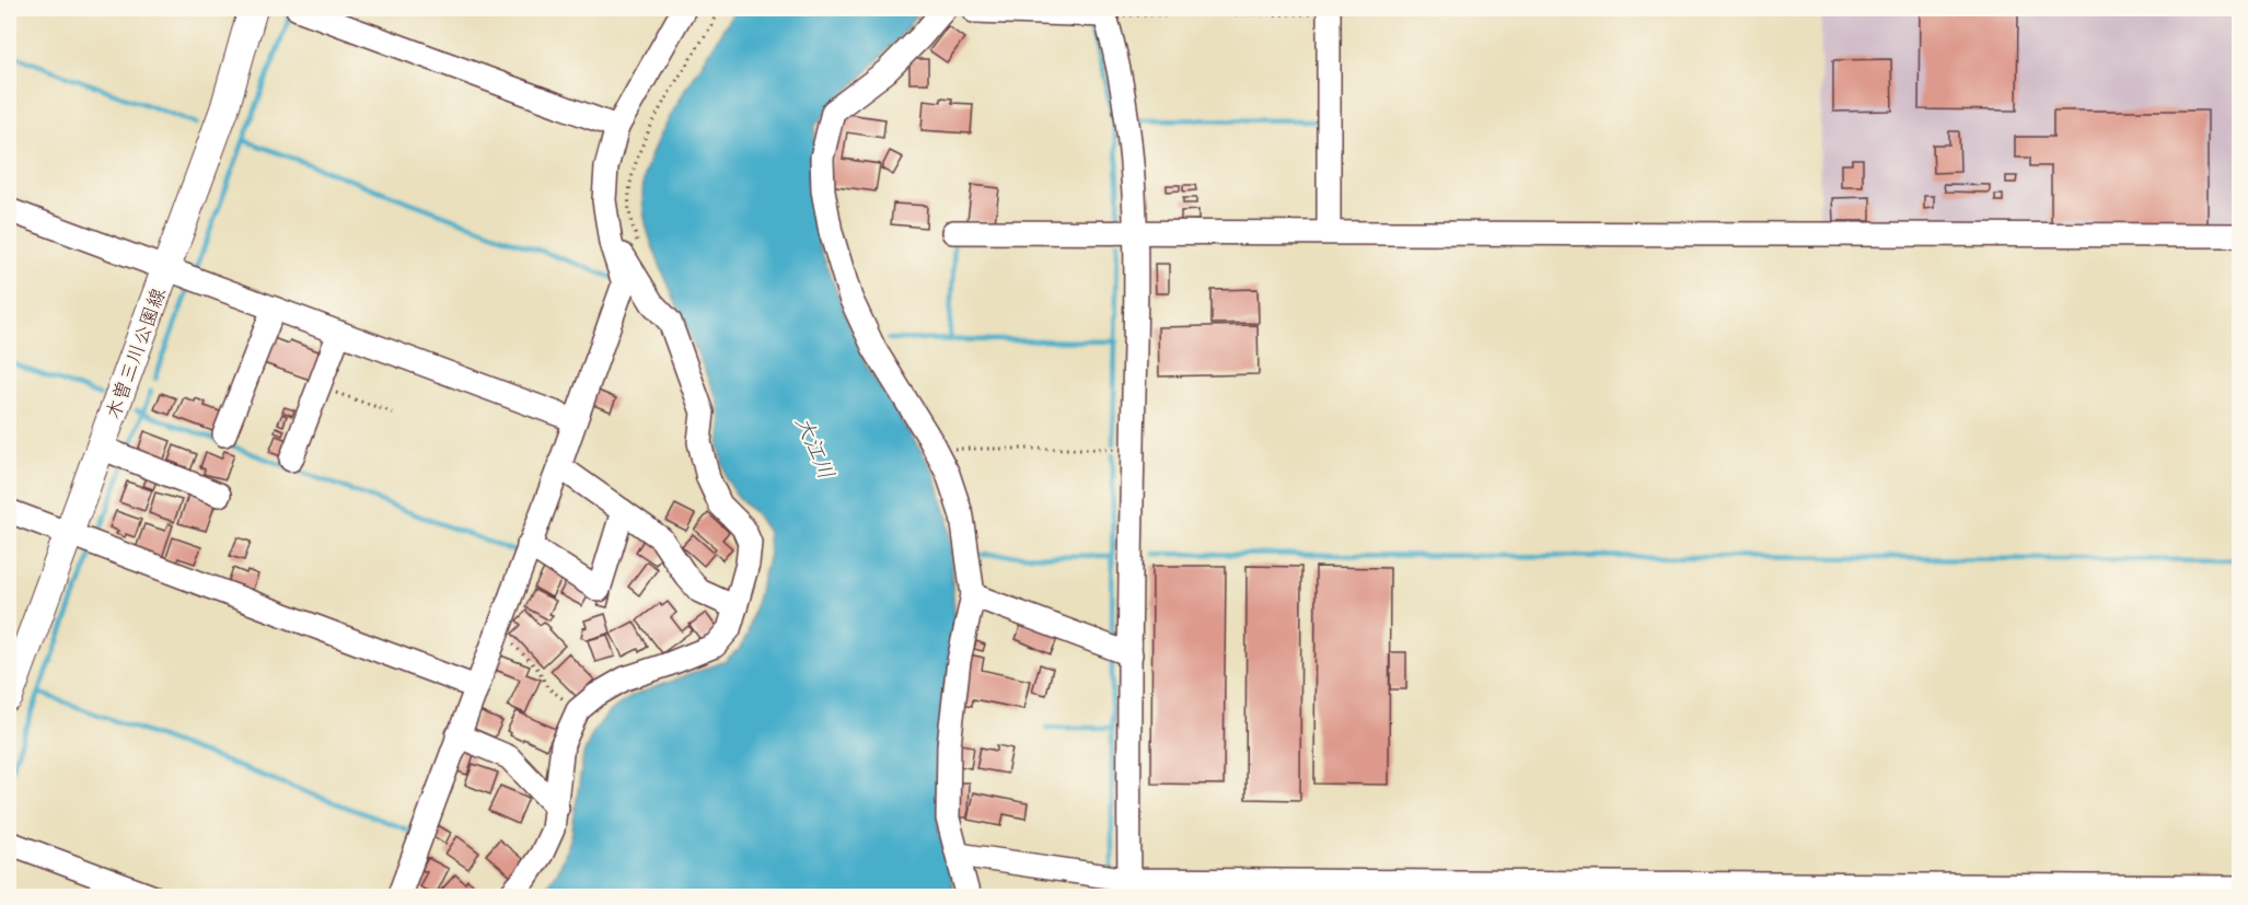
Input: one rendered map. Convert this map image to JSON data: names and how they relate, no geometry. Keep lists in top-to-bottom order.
{
  "streets": {
    "main road": ["木曽三川公園線"]
  },
  "water": ["大江川"]
}
